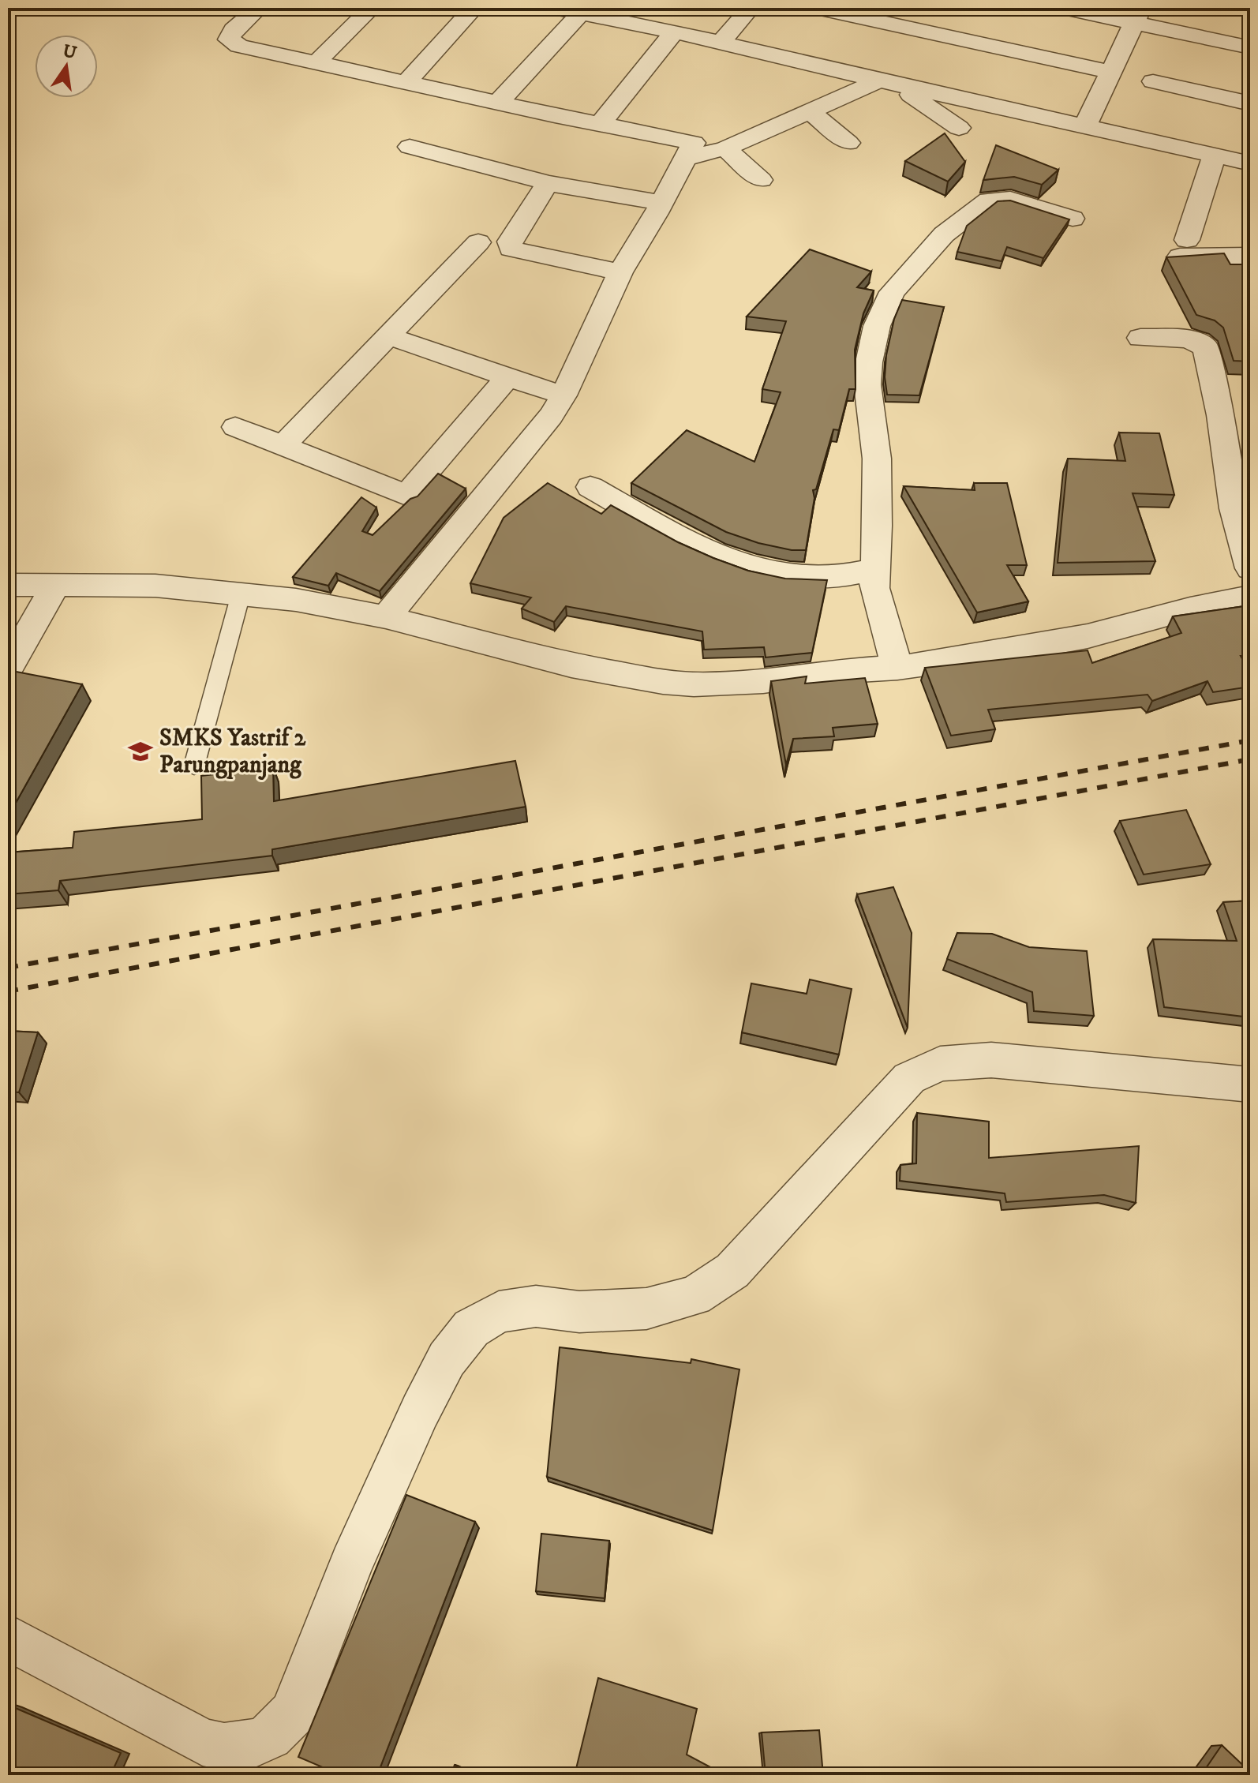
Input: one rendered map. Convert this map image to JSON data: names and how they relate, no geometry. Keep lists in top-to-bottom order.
{
  "places": {
    "school or university": ["SMKS Yastrif 2 Parungpanjang"]
  },
  "north": "top"
}
